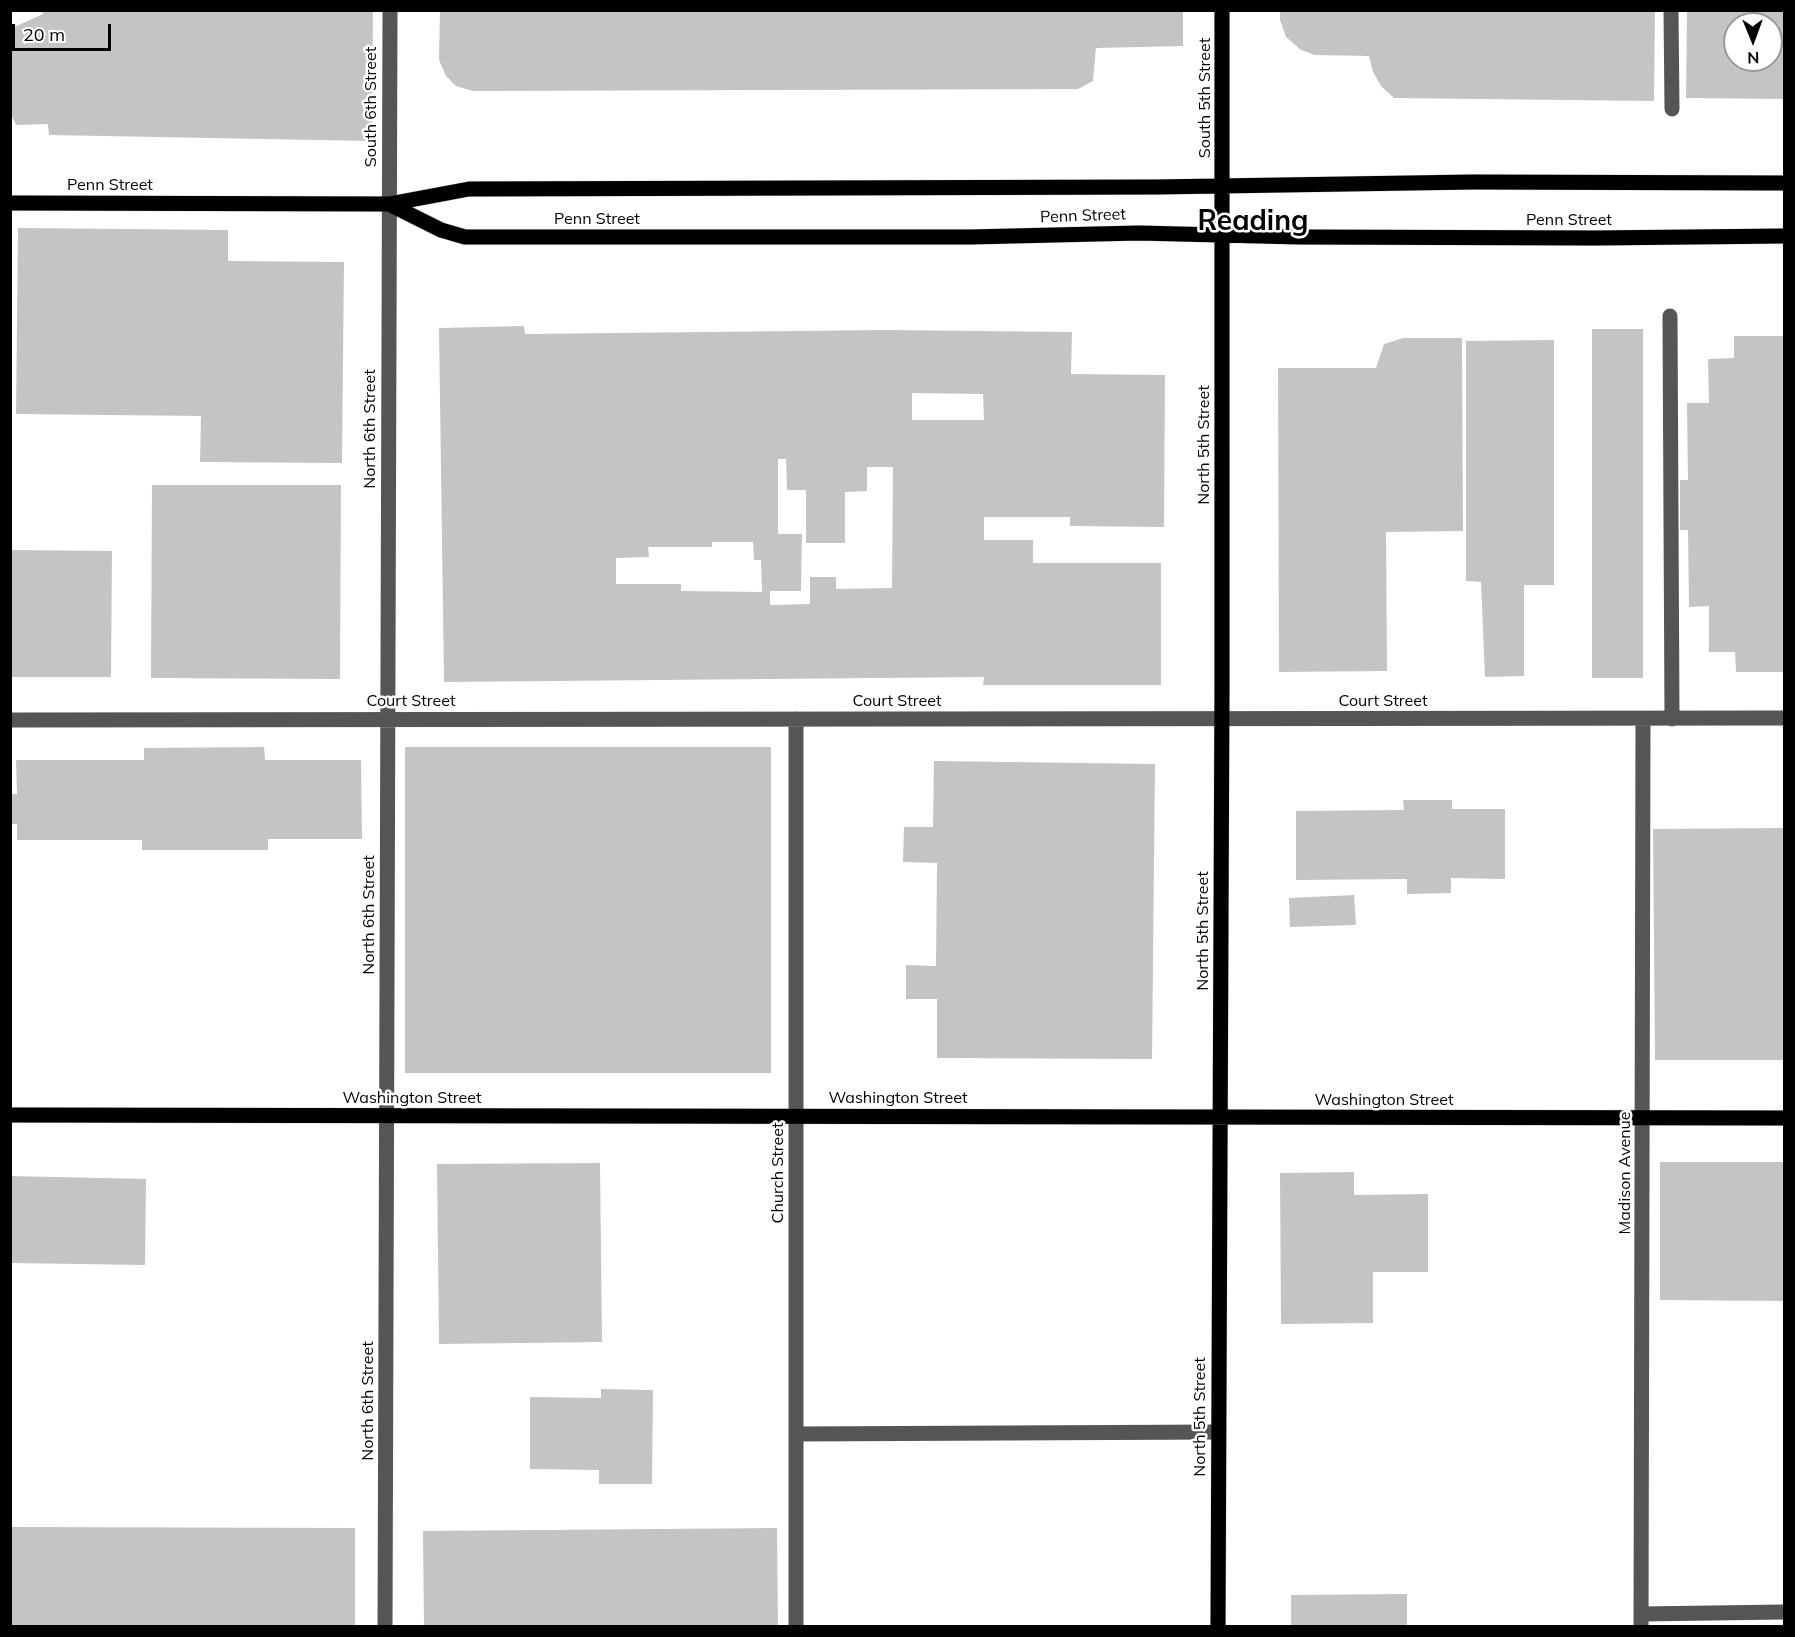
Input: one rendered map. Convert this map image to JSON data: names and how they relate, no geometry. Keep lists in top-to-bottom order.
{
  "streets": {
    "main road": [
      "South 5th Street",
      "Penn Street",
      "North 5th Street",
      "Washington Street"
    ],
    "street": [
      "South 6th Street",
      "North 6th Street",
      "Court Street",
      "Church Street",
      "Madison Avenue"
    ]
  },
  "crossings": [
    ["South 5th Street", "Penn Street"],
    ["South 5th Street", "North 5th Street"],
    ["South 6th Street", "Penn Street"],
    ["South 6th Street", "North 6th Street"],
    ["Penn Street", "North 6th Street"],
    ["Penn Street", "North 5th Street"],
    ["North 6th Street", "Court Street"],
    ["North 6th Street", "Washington Street"],
    ["North 5th Street", "Court Street"],
    ["North 5th Street", "Washington Street"],
    ["Court Street", "Church Street"],
    ["Court Street", "Madison Avenue"],
    ["Washington Street", "Church Street"],
    ["Washington Street", "Madison Avenue"]
  ],
  "districts": ["Reading"],
  "scale_bar": "20 m",
  "north": "bottom"
}
